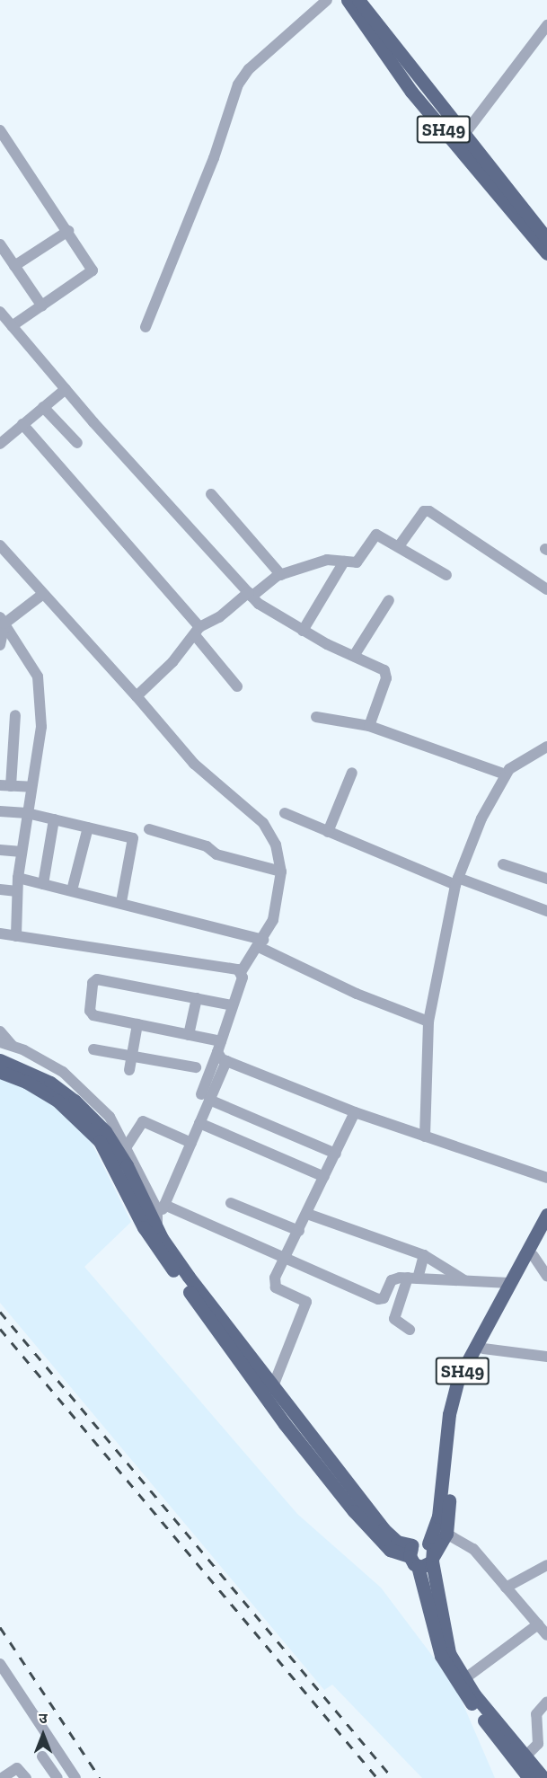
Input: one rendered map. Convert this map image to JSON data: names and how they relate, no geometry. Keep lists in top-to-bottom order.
{
  "streets": {
    "main road": ["SH49"]
  },
  "north": "top"
}
